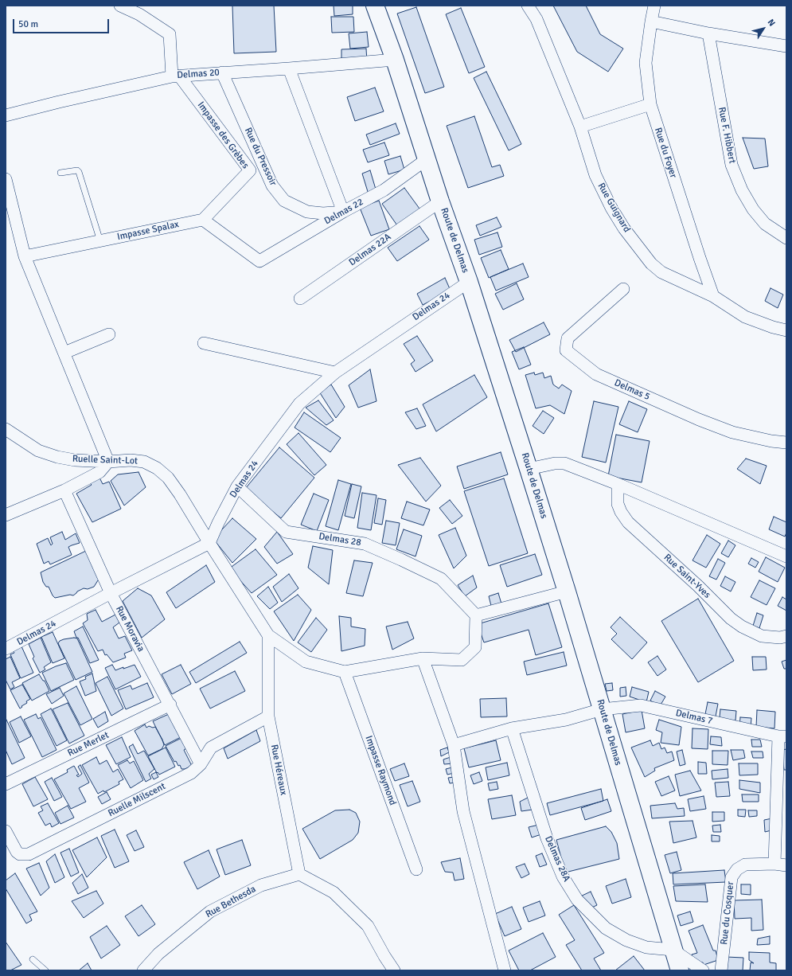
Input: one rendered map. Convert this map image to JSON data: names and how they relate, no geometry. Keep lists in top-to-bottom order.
{
  "streets": {
    "main road": ["Route de Delmas"],
    "street": [
      "Delmas 20",
      "Impasse des Grèbes",
      "Rue F. Hibbert",
      "Rue du Foyer",
      "Rue du Pressoir",
      "Rue Guignard",
      "Delmas 22",
      "Impasse Spalax",
      "Delmas 22A",
      "Delmas 24",
      "Delmas 5",
      "Ruelle Saint-Lot",
      "Delmas 28",
      "Rue Saint-Yves",
      "Rue Moravia",
      "Delmas 7",
      "Rue Merlet",
      "Rue Héreaux",
      "Impasse Raymond",
      "Ruelle Milscent",
      "Delmas 28A",
      "Rue Bethesda",
      "Rue du Cosquer"
    ]
  },
  "crossings": [
    ["Delmas 20", "Impasse des Grèbes"],
    ["Delmas 20", "Rue du Pressoir"],
    ["Delmas 20", "Route de Delmas"],
    ["Impasse des Grèbes", "Delmas 22"],
    ["Impasse des Grèbes", "Impasse Spalax"],
    ["Rue du Foyer", "Rue Guignard"],
    ["Rue du Pressoir", "Delmas 22"],
    ["Delmas 22", "Impasse Spalax"],
    ["Delmas 22", "Route de Delmas"],
    ["Route de Delmas", "Delmas 22A"],
    ["Route de Delmas", "Delmas 24"],
    ["Route de Delmas", "Delmas 7"],
    ["Route de Delmas", "Delmas 28A"],
    ["Delmas 24", "Ruelle Saint-Lot"],
    ["Delmas 24", "Delmas 28"],
    ["Delmas 24", "Rue Moravia"],
    ["Rue Moravia", "Rue Merlet"],
    ["Rue Moravia", "Ruelle Milscent"],
    ["Rue Héreaux", "Ruelle Milscent"],
    ["Rue Héreaux", "Rue Bethesda"]
  ],
  "scale_bar": "50 m",
  "north": "top right"
}
